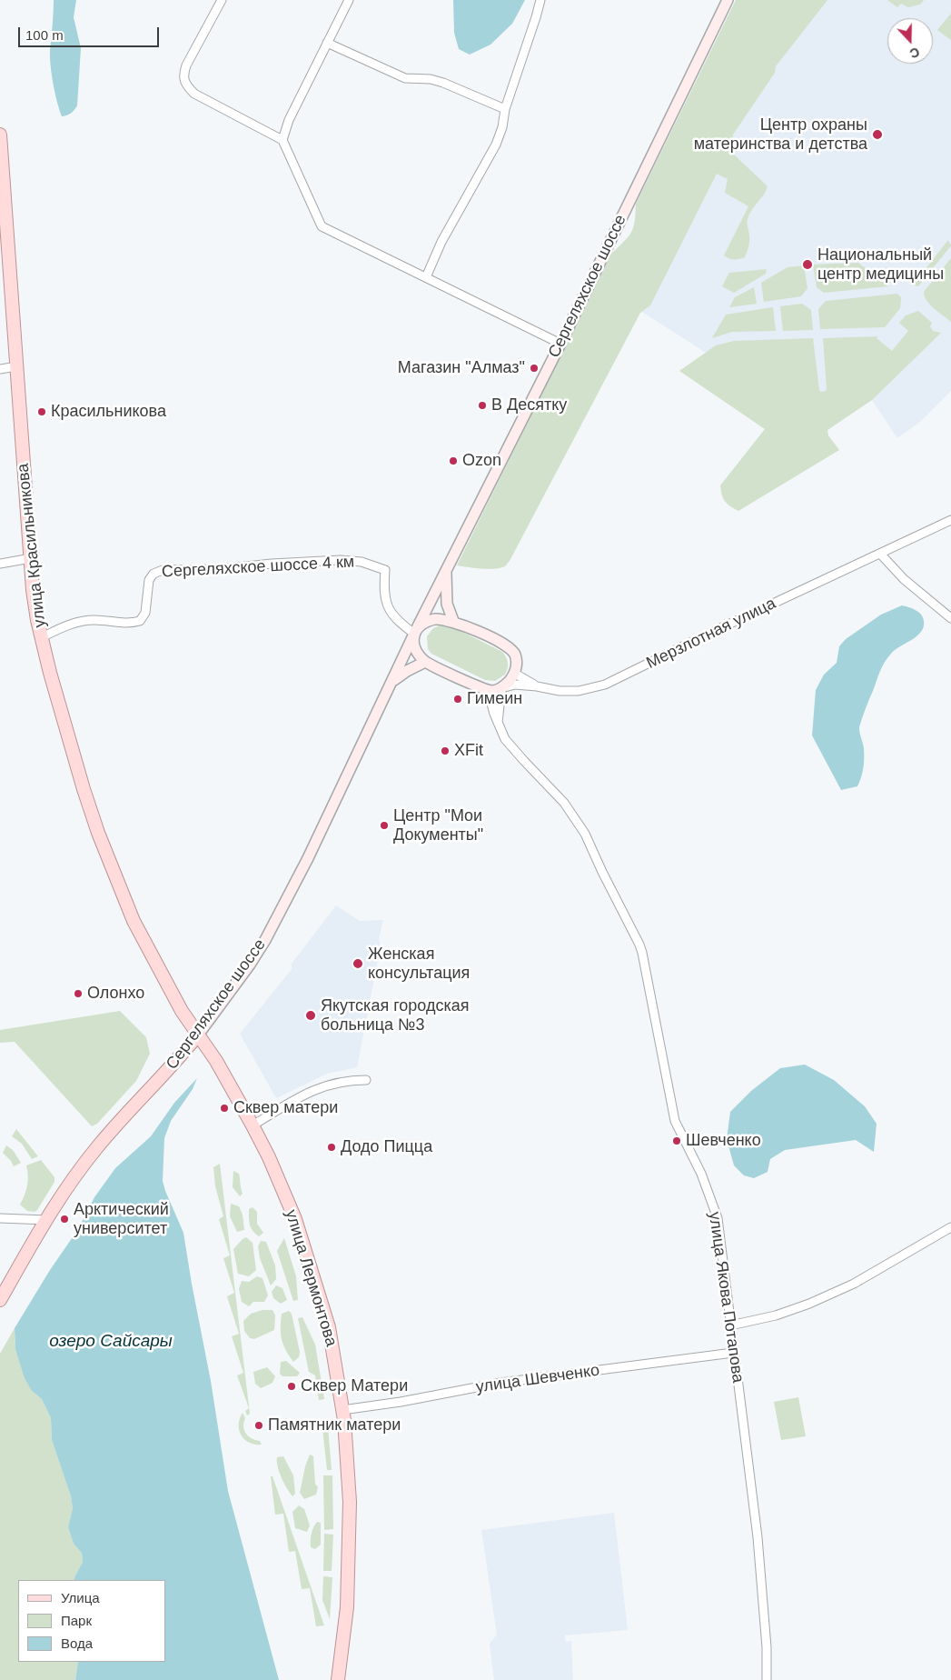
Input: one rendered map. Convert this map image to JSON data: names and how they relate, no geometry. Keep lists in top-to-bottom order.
{
  "streets": {
    "main road": ["Сергеляхское шоссе", "улица Красильникова", "улица Лермонтова"],
    "street": [
      "Сергеляхское шоссе 4 км",
      "Мерзлотная улица",
      "улица Якова Потапова",
      "улица Шевченко"
    ]
  },
  "crossings": [
    ["Сергеляхское шоссе", "улица Красильникова"],
    ["Сергеляхское шоссе", "Сергеляхское шоссе 4 км"],
    ["Сергеляхское шоссе", "улица Лермонтова"],
    ["улица Красильникова", "Сергеляхское шоссе 4 км"],
    ["улица Красильникова", "улица Лермонтова"],
    ["улица Лермонтова", "улица Шевченко"],
    ["улица Якова Потапова", "улица Шевченко"]
  ],
  "water": ["озеро Сайсары"],
  "places": [
    "Центр охраны материнства и детства",
    "Национальный центр медицины",
    "Магазин \"Алмаз\"",
    "В Десятку",
    "Красильникова",
    "Ozon",
    "Гимеин",
    "XFit",
    "Центр \"Мои Документы\"",
    "Женская консультация",
    "Олонхо",
    "Якутская городская больница №3",
    "Сквер матери",
    "Шевченко",
    "Додо Пицца",
    "Арктический университет",
    "Сквер Матери",
    "Памятник матери"
  ],
  "legend": ["Улица", "Парк", "Вода"],
  "scale_bar": "100 m",
  "north": "bottom"
}
